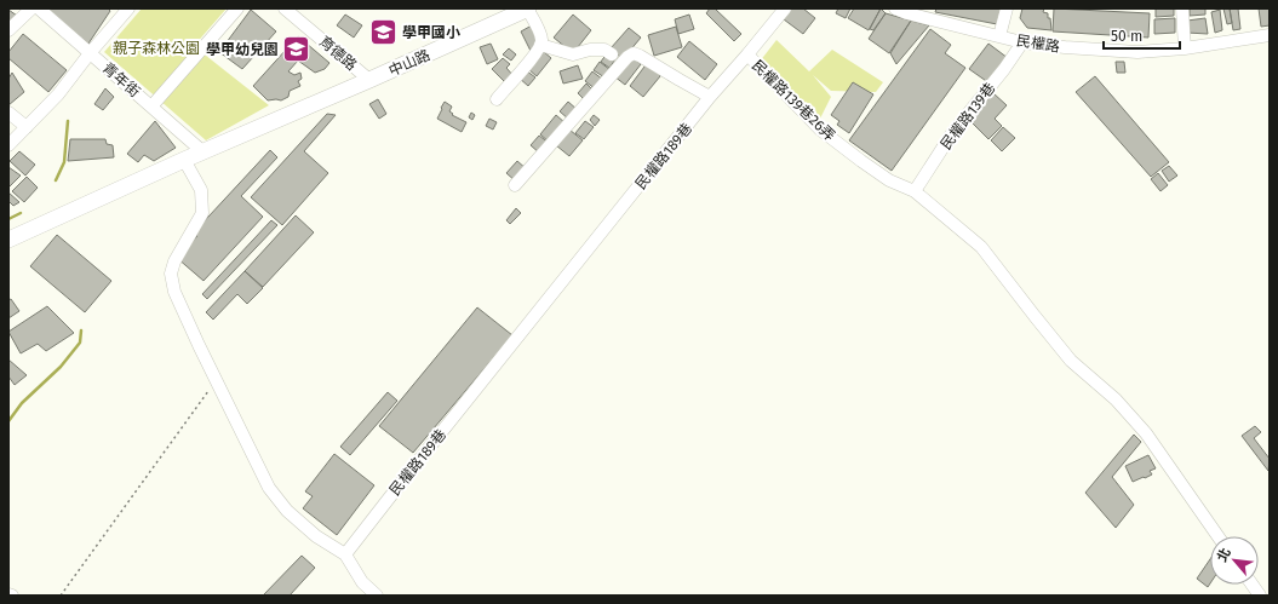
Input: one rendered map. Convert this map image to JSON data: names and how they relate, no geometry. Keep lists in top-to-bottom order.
{
  "streets": {
    "main road": ["中山路"],
    "street": [
      "民權路",
      "育德路",
      "青年街",
      "民權路139巷26弄",
      "民權路139巷",
      "民權路189巷"
    ]
  },
  "crossings": [
    ["民權路", "民權路139巷"],
    ["育德路", "中山路"],
    ["中山路", "青年街"],
    ["民權路139巷26弄", "民權路139巷"],
    ["民權路139巷26弄", "民權路189巷"]
  ],
  "parks": ["親子森林公園"],
  "places": {
    "school or university": ["學甲國小", "學甲幼兒園"]
  },
  "scale_bar": "50 m",
  "north": "top left"
}
